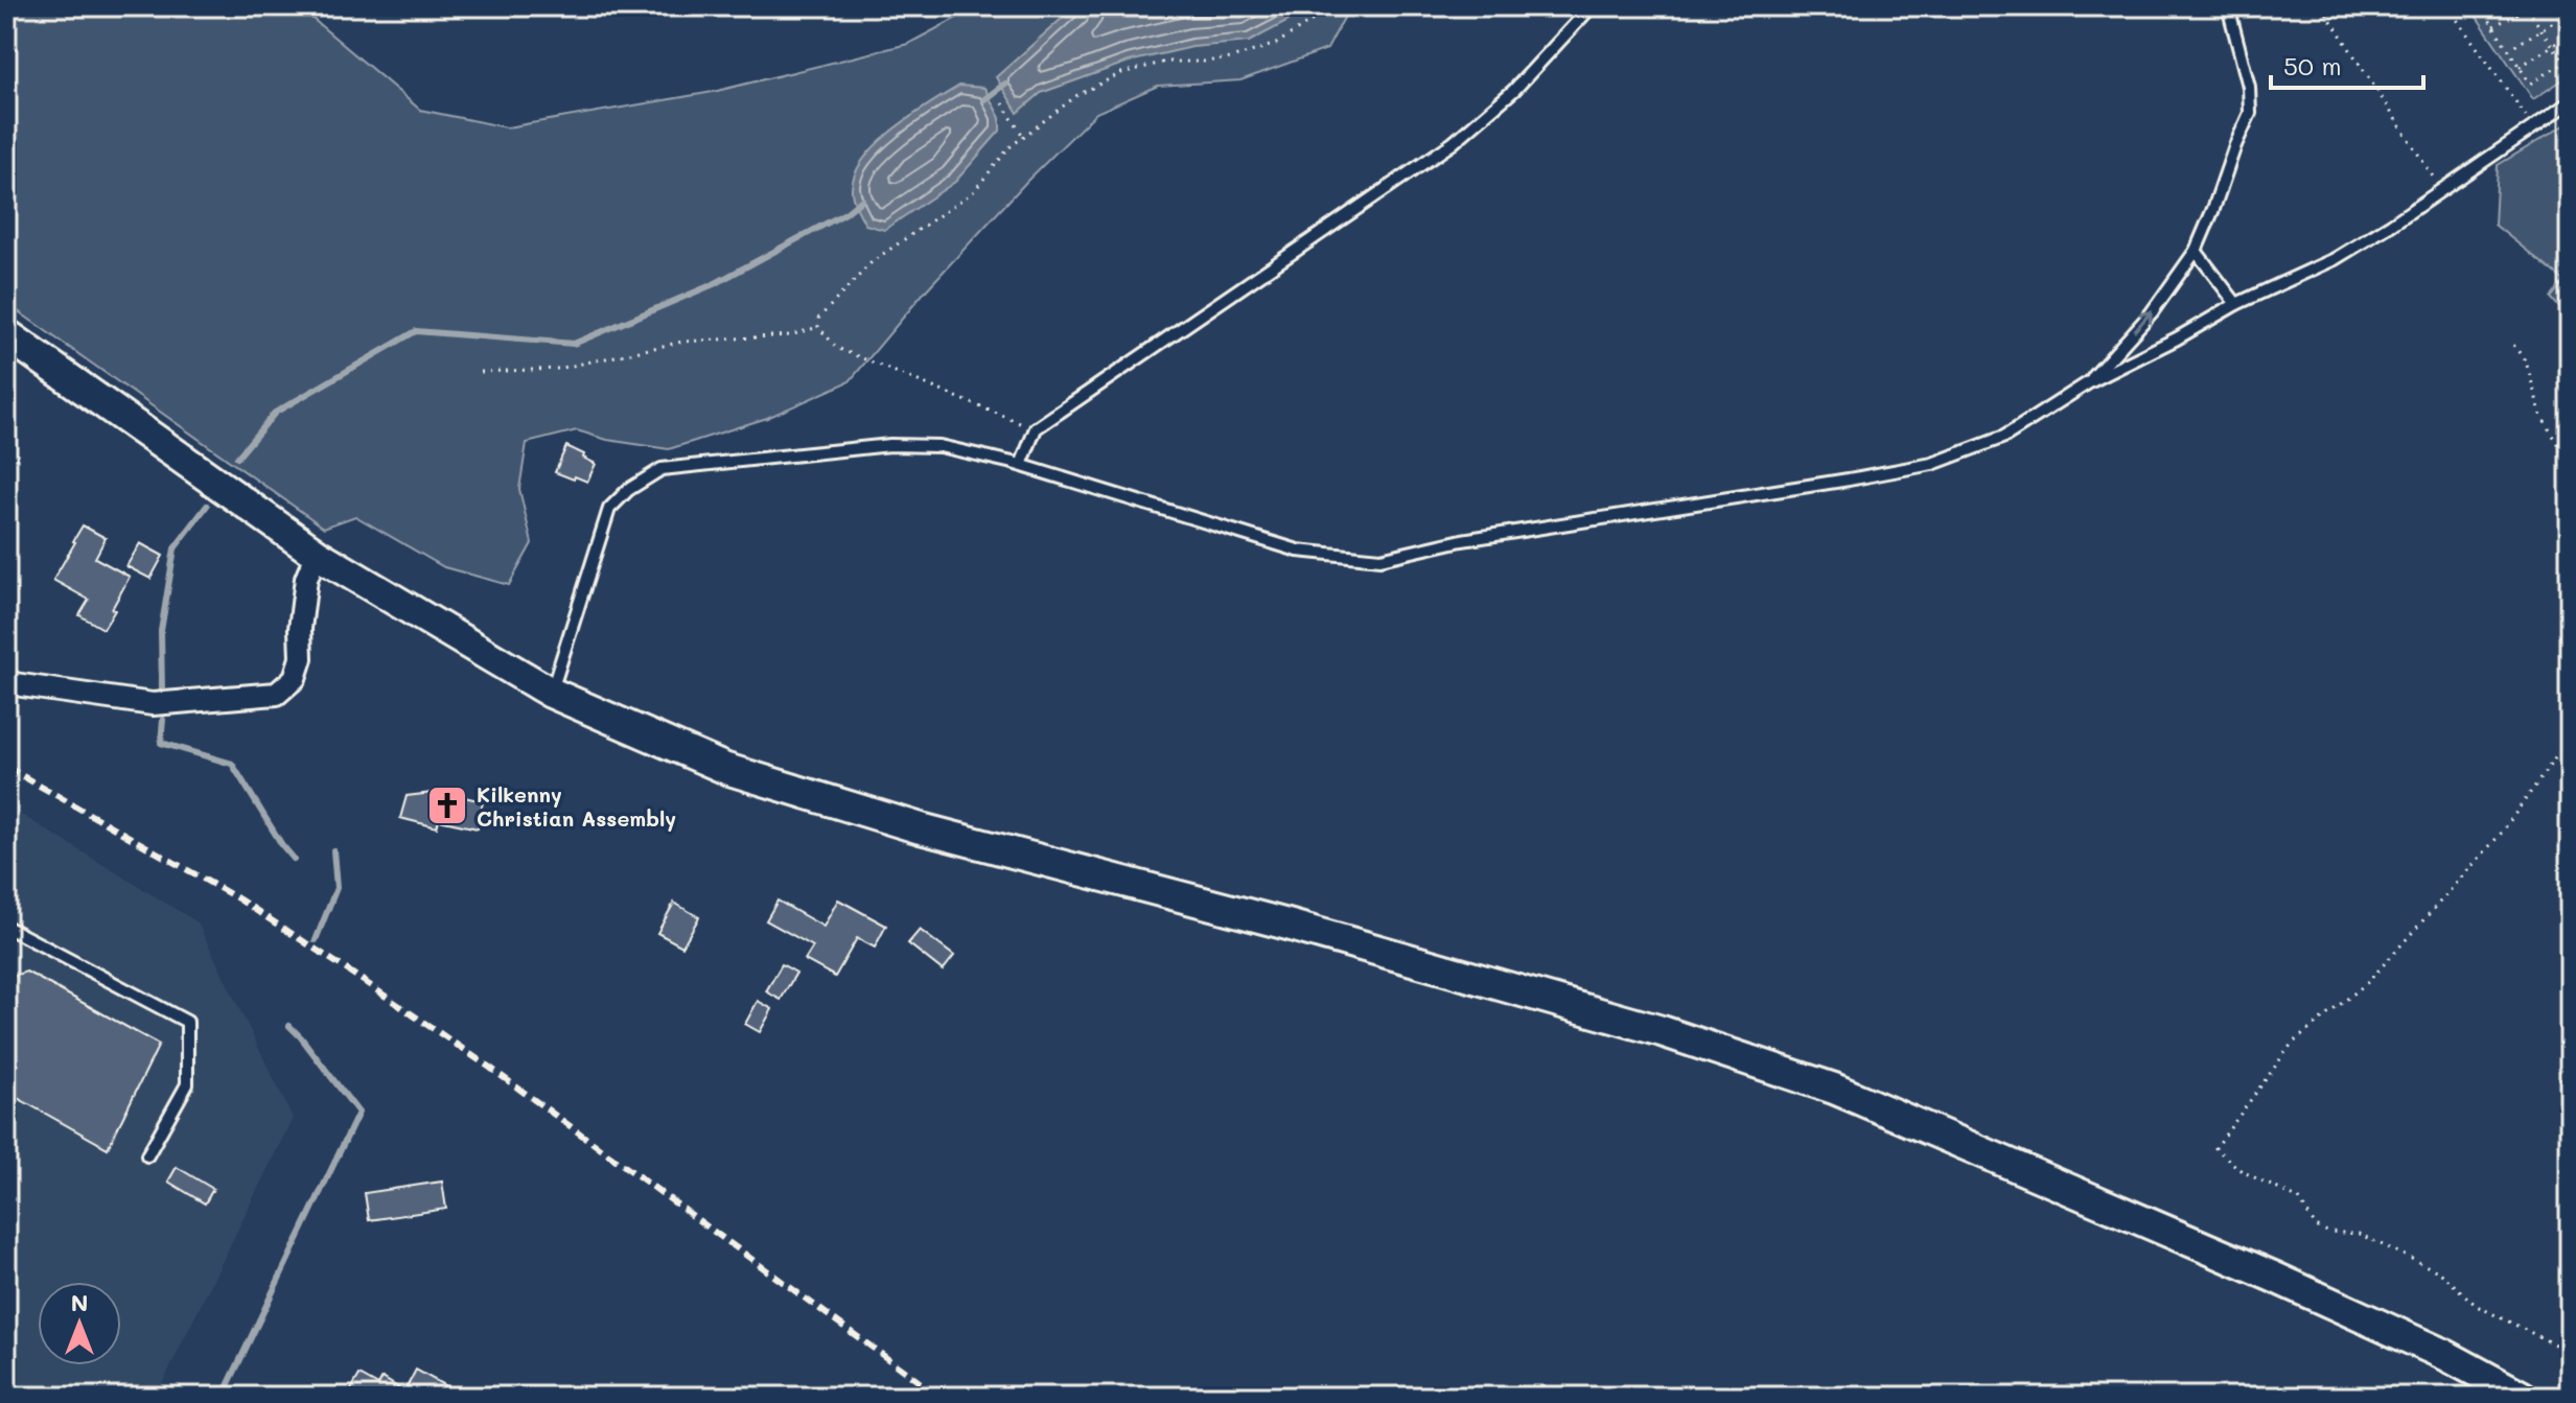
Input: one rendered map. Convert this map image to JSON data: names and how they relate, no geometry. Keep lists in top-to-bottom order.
{
  "places": {
    "church": ["Kilkenny Christian Assembly"]
  },
  "scale_bar": "50 m",
  "north": "top"
}
